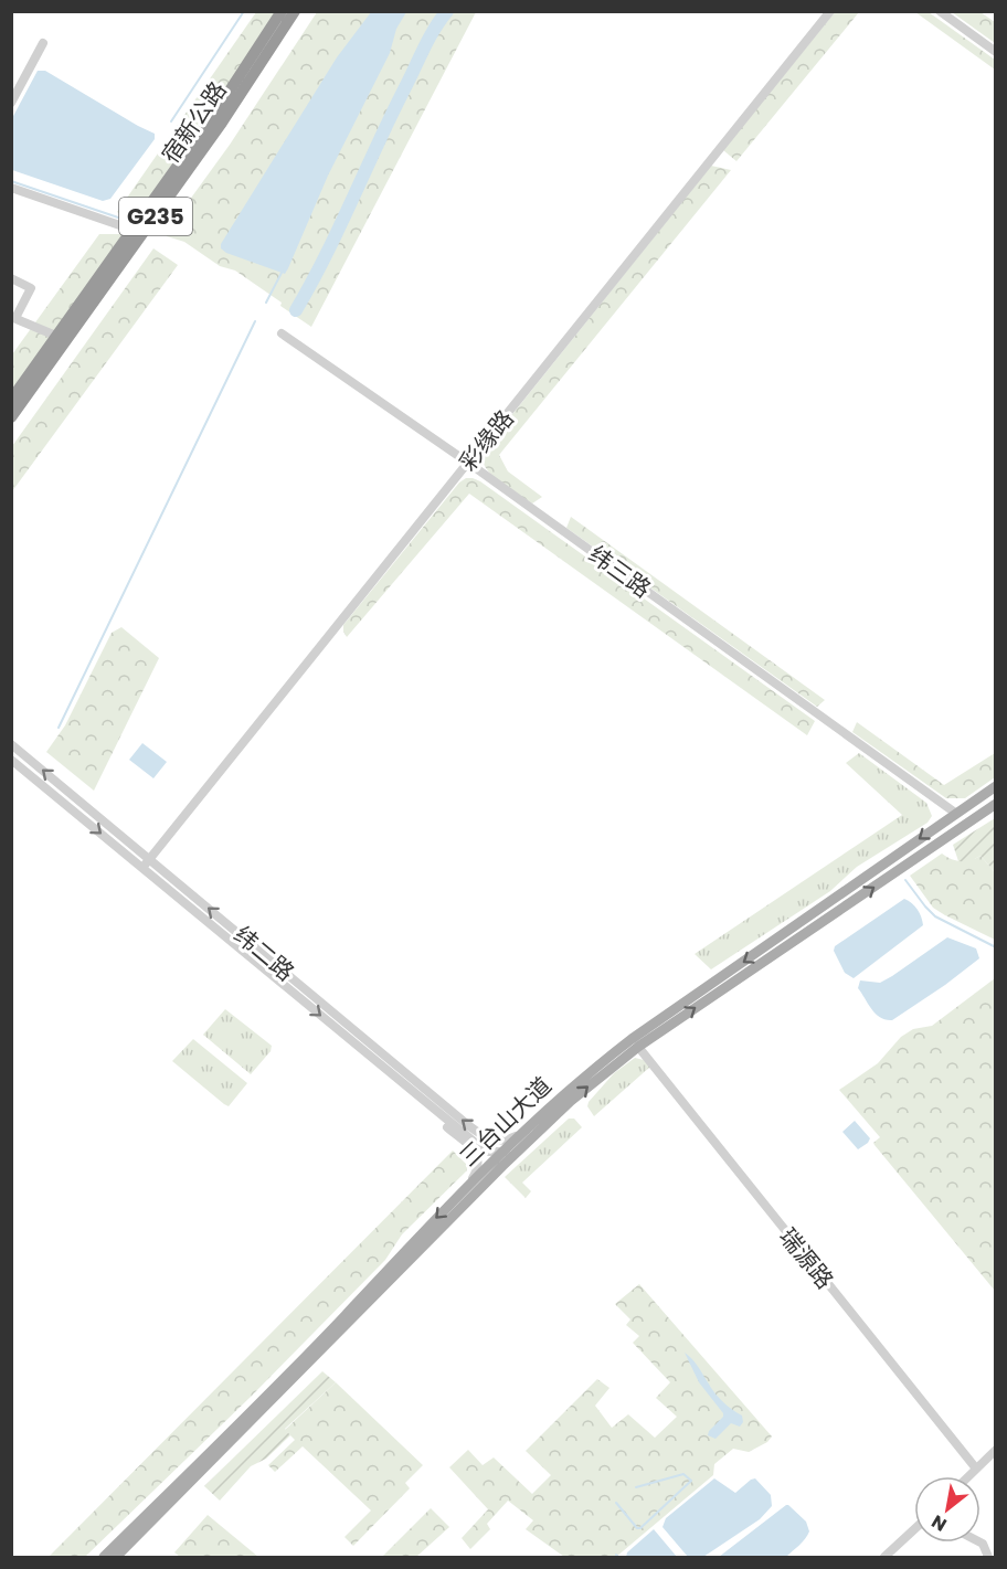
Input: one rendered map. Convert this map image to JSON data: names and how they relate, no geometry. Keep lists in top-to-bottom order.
{
  "streets": {
    "highway": ["宿新公路", "G235"],
    "main road": ["三台山大道"],
    "street": [
      "彩缘路",
      "纬三路",
      "纬二路",
      "瑞源路"
    ]
  },
  "crossings": [
    ["彩缘路", "纬三路"],
    ["彩缘路", "纬二路"],
    ["纬三路", "三台山大道"],
    ["纬二路", "三台山大道"],
    ["三台山大道", "瑞源路"]
  ],
  "north": "bottom left"
}
